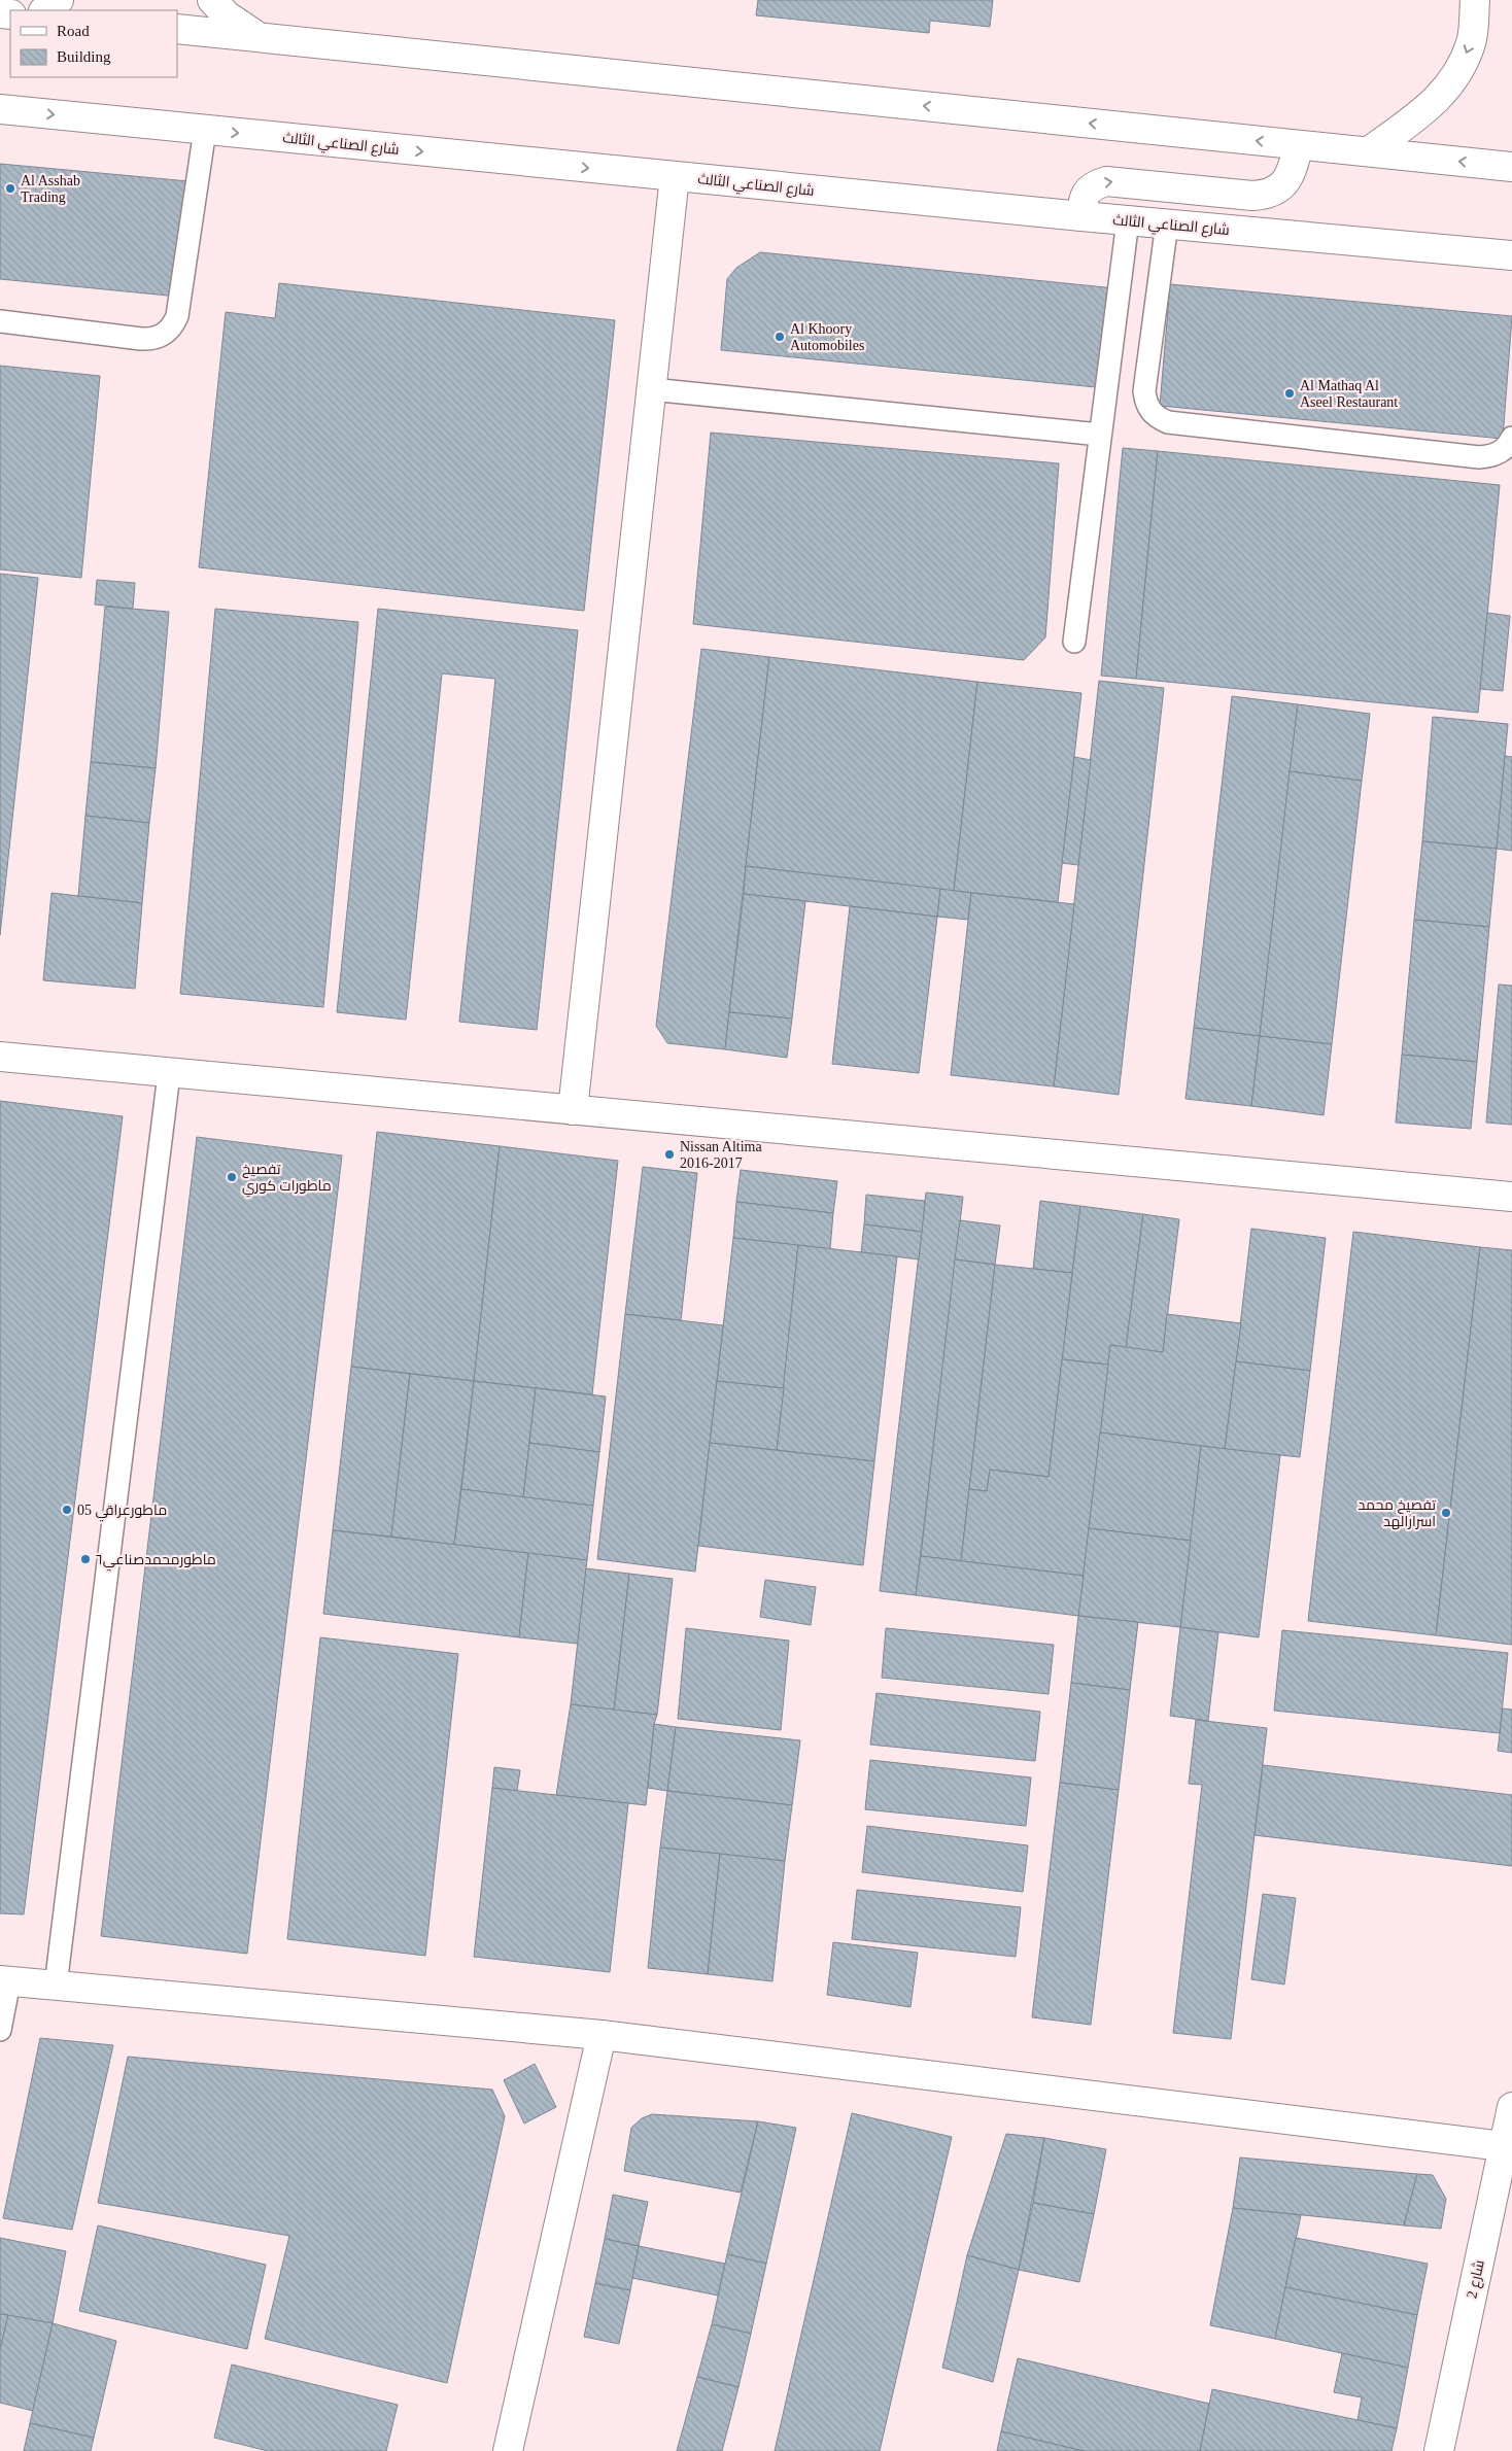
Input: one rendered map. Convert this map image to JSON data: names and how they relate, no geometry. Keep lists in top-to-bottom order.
{
  "streets": {
    "street": ["شارع الصناعي الثالث", "شارع 2"]
  },
  "places": [
    "Al Asshab Trading",
    "Al Khoory Automobiles",
    "Al Mathaq Al Aseel Restaurant",
    "Nissan Altima 2016-2017",
    "تفصيخ ماطورات كوري",
    "ماطورعراقي 05",
    "تفصيخ محمد اسرارالهد",
    "ماطورمحمدصناعي٦"
  ],
  "legend": ["Road", "Building"]
}
